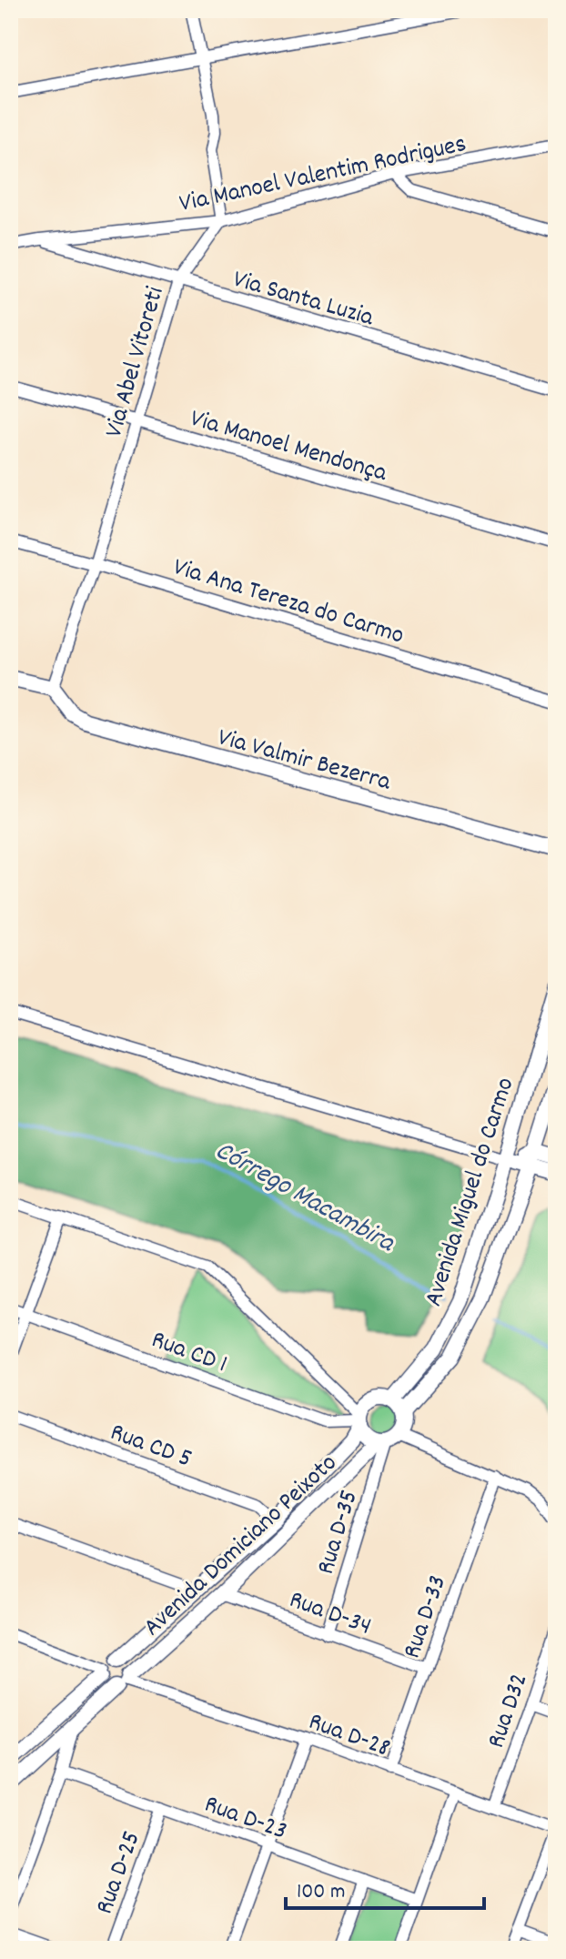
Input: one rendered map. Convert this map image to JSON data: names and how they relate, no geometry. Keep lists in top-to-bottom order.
{
  "streets": {
    "main road": ["Via Valmir Bezerra", "Avenida Miguel do Carmo", "Avenida Domiciano Peixoto"],
    "street": [
      "Via Manoel Valentim Rodrigues",
      "Via Santa Luzia",
      "Via Abel Vitoreti",
      "Via Manoel Mendonça",
      "Via Ana Tereza do Carmo",
      "Rua CD 1",
      "Rua CD 5",
      "Rua D-35",
      "Rua D-34",
      "Rua D-33",
      "Rua D32",
      "Rua D-28",
      "Rua D-23",
      "Rua D-25"
    ]
  },
  "crossings": [
    ["Via Manoel Valentim Rodrigues", "Via Santa Luzia"],
    ["Via Manoel Valentim Rodrigues", "Via Abel Vitoreti"],
    ["Via Santa Luzia", "Via Abel Vitoreti"],
    ["Via Abel Vitoreti", "Via Manoel Mendonça"],
    ["Via Abel Vitoreti", "Via Ana Tereza do Carmo"],
    ["Via Abel Vitoreti", "Via Valmir Bezerra"],
    ["Avenida Miguel do Carmo", "Rua CD 1"],
    ["Avenida Miguel do Carmo", "Rua D-35"],
    ["Avenida Miguel do Carmo", "Avenida Domiciano Peixoto"],
    ["Rua CD 1", "Rua D-35"],
    ["Rua CD 1", "Avenida Domiciano Peixoto"],
    ["Rua CD 5", "Avenida Domiciano Peixoto"],
    ["Rua D-35", "Avenida Domiciano Peixoto"],
    ["Rua D-35", "Rua D-34"],
    ["Avenida Domiciano Peixoto", "Rua D-34"],
    ["Avenida Domiciano Peixoto", "Rua D-28"],
    ["Rua D-34", "Rua D-33"],
    ["Rua D-33", "Rua D-28"],
    ["Rua D32", "Rua D-28"],
    ["Rua D-23", "Rua D-25"]
  ],
  "water": ["Córrego Macambira"],
  "scale_bar": "100 m"
}
